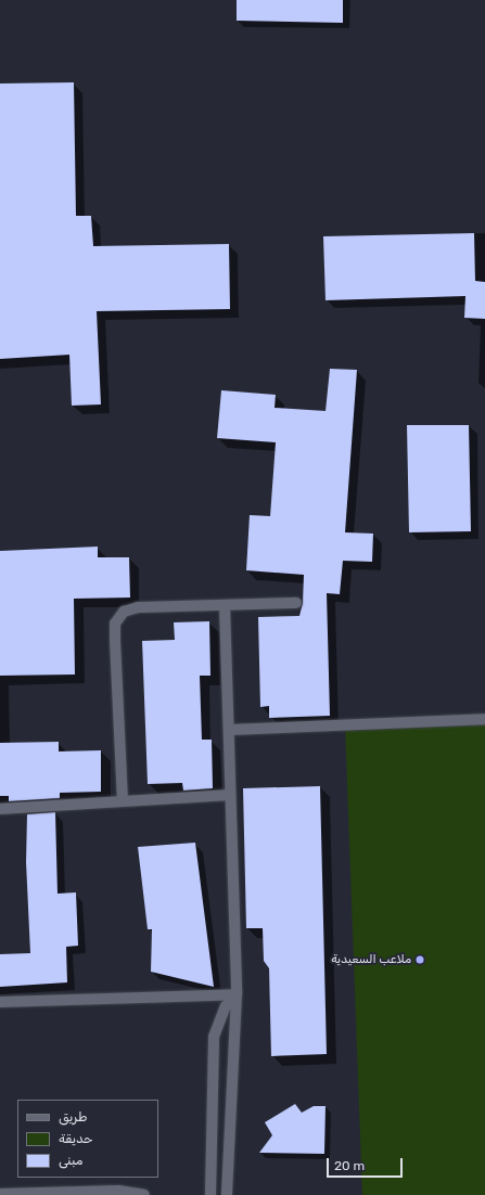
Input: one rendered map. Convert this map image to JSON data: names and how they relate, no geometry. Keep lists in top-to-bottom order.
{
  "places": ["ملاعب السعيدية"],
  "legend": ["طريق", "حديقة", "مبنى"],
  "scale_bar": "20 m"
}
